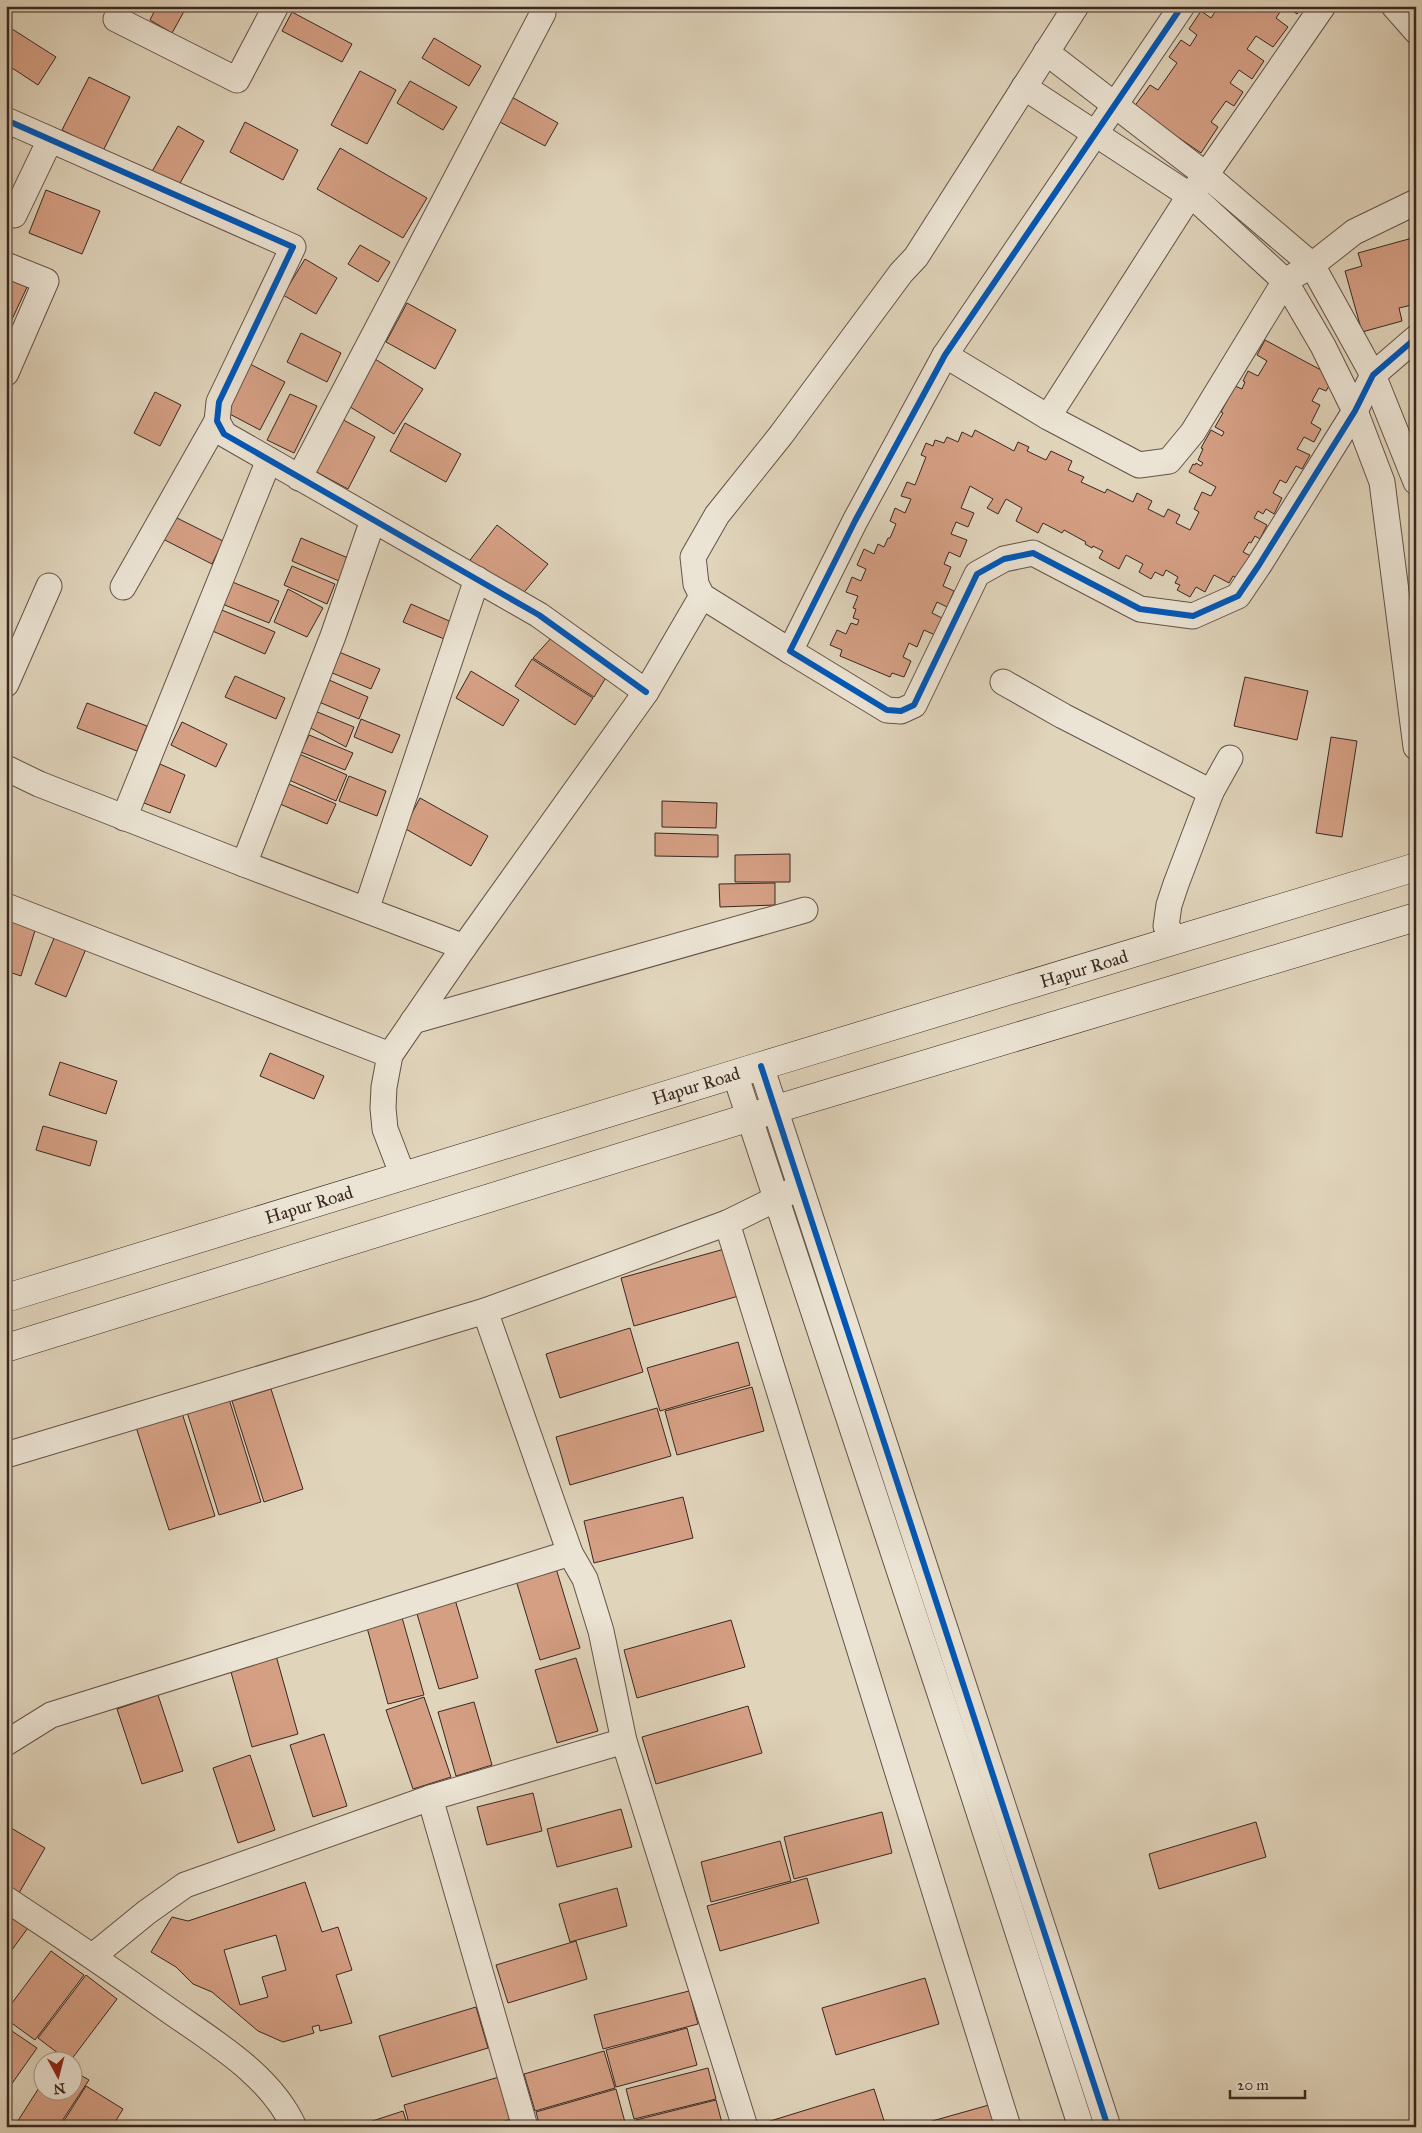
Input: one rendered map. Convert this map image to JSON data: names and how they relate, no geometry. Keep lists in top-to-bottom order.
{
  "streets": {
    "main road": ["Hapur Road"]
  },
  "scale_bar": "20 m",
  "north": "bottom"
}
